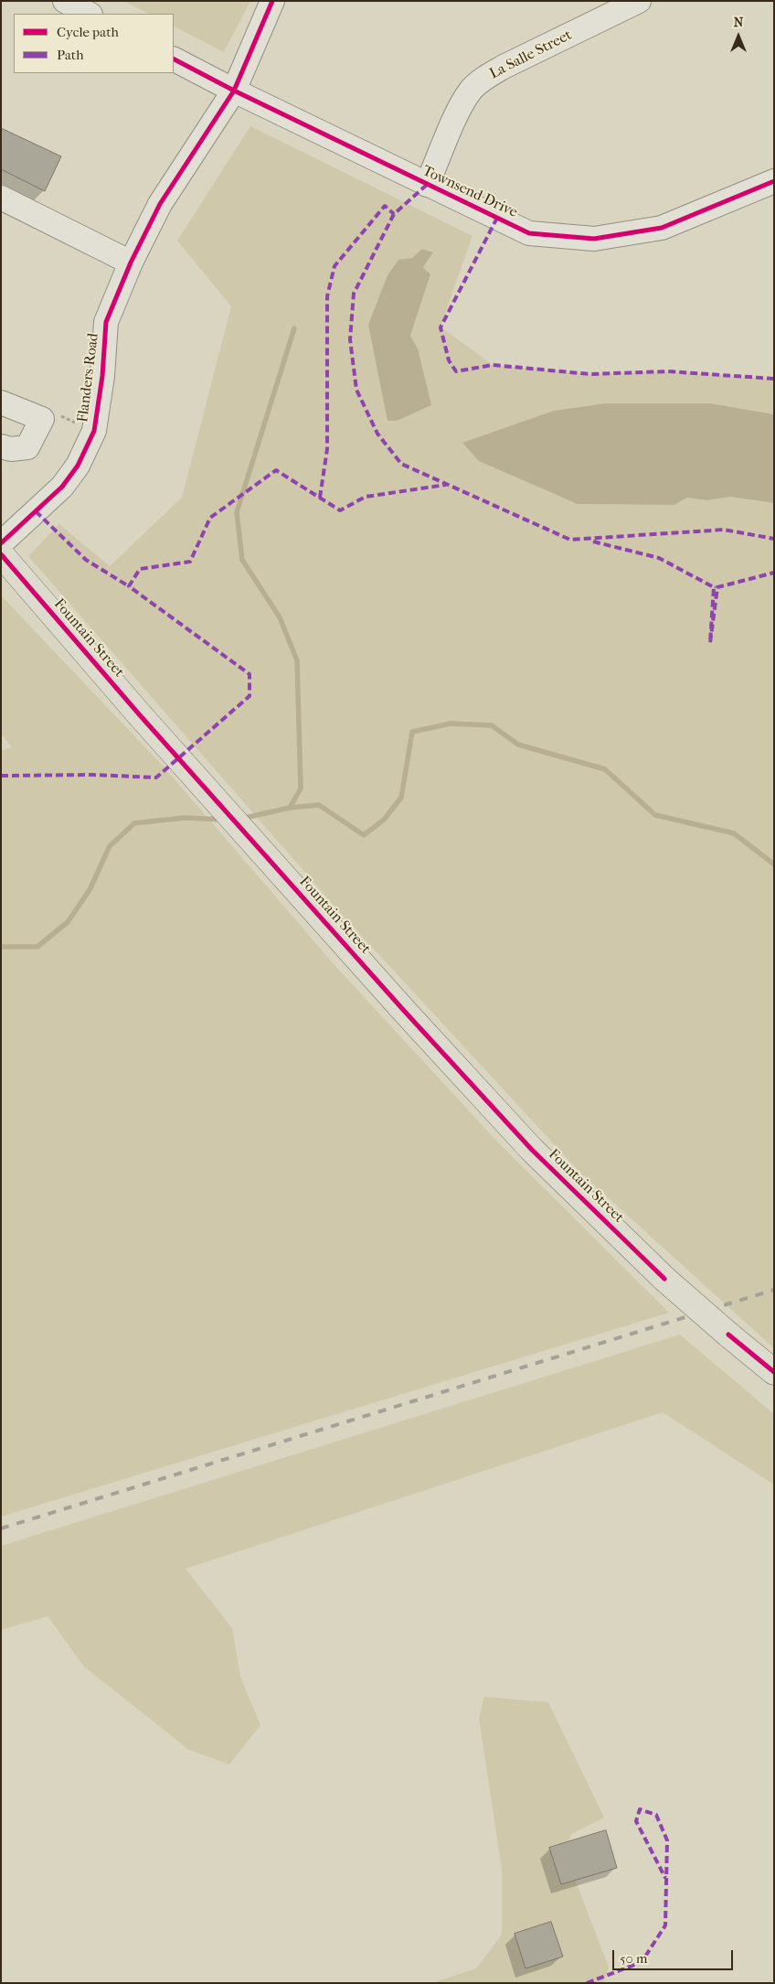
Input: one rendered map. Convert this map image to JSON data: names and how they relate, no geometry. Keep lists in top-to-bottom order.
{
  "streets": {
    "main road": ["Fountain Street"],
    "street": ["La Salle Street", "Townsend Drive", "Flanders Road"]
  },
  "crossings": [
    ["La Salle Street", "Townsend Drive"],
    ["Townsend Drive", "Flanders Road"]
  ],
  "legend": ["Cycle path", "Path"],
  "scale_bar": "50 m",
  "north": "top"
}
